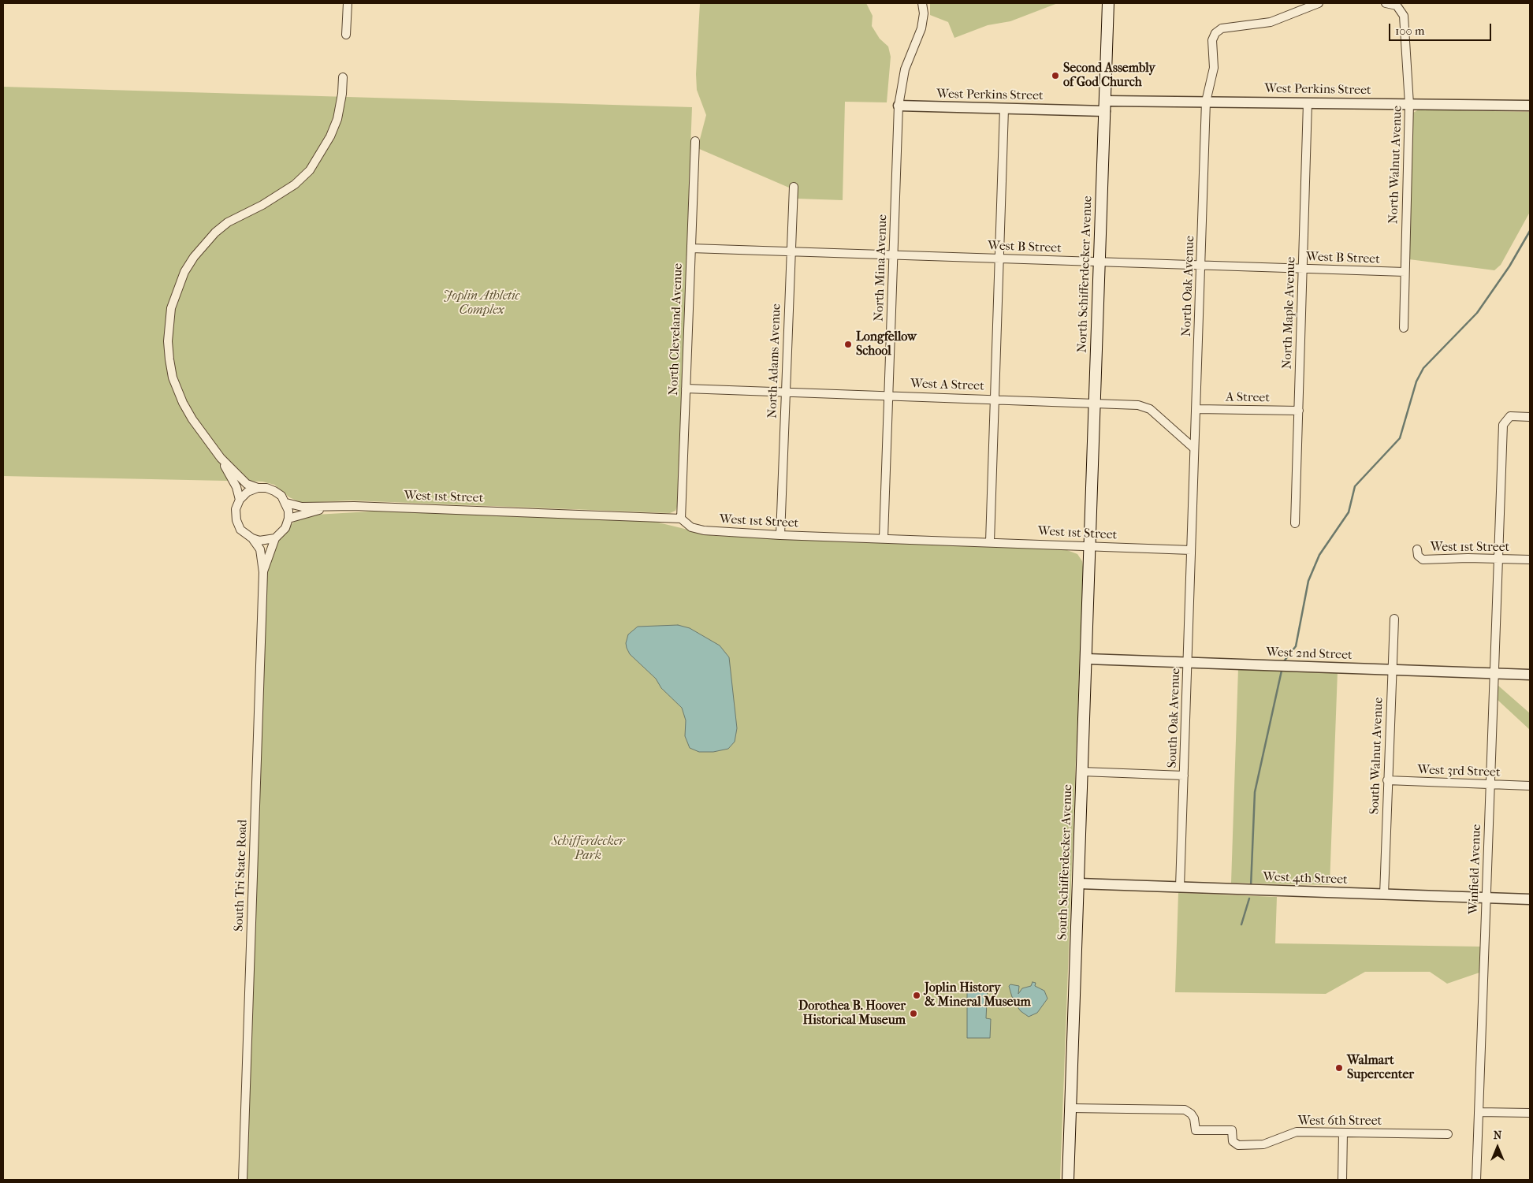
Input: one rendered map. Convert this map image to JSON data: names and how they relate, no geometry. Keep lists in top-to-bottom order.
{
  "streets": {
    "main road": ["North Schifferdecker Avenue", "South Schifferdecker Avenue"],
    "street": [
      "West Perkins Street",
      "North Walnut Avenue",
      "West B Street",
      "North Mina Avenue",
      "North Oak Avenue",
      "North Maple Avenue",
      "North Cleveland Avenue",
      "North Adams Avenue",
      "West A Street",
      "A Street",
      "West 1st Street",
      "West 2nd Street",
      "South Oak Avenue",
      "South Walnut Avenue",
      "West 3rd Street",
      "Winfield Avenue",
      "South Tri State Road",
      "West 4th Street",
      "West 6th Street"
    ]
  },
  "crossings": [
    ["West Perkins Street", "North Walnut Avenue"],
    ["West Perkins Street", "North Mina Avenue"],
    ["West Perkins Street", "North Schifferdecker Avenue"],
    ["West Perkins Street", "North Oak Avenue"],
    ["West Perkins Street", "North Maple Avenue"],
    ["North Walnut Avenue", "West B Street"],
    ["West B Street", "North Mina Avenue"],
    ["West B Street", "North Schifferdecker Avenue"],
    ["West B Street", "North Oak Avenue"],
    ["West B Street", "North Maple Avenue"],
    ["West B Street", "North Cleveland Avenue"],
    ["West B Street", "North Adams Avenue"],
    ["North Mina Avenue", "West A Street"],
    ["North Mina Avenue", "West 1st Street"],
    ["North Schifferdecker Avenue", "West A Street"],
    ["North Schifferdecker Avenue", "West 1st Street"],
    ["North Schifferdecker Avenue", "South Schifferdecker Avenue"],
    ["North Oak Avenue", "West A Street"],
    ["North Oak Avenue", "A Street"],
    ["North Oak Avenue", "West 1st Street"],
    ["North Oak Avenue", "South Oak Avenue"],
    ["North Maple Avenue", "A Street"],
    ["North Cleveland Avenue", "West A Street"],
    ["North Cleveland Avenue", "West 1st Street"],
    ["North Adams Avenue", "West A Street"],
    ["North Adams Avenue", "West 1st Street"],
    ["West 1st Street", "South Oak Avenue"],
    ["West 1st Street", "South Schifferdecker Avenue"],
    ["West 1st Street", "Winfield Avenue"],
    ["West 1st Street", "South Tri State Road"],
    ["West 2nd Street", "South Oak Avenue"],
    ["West 2nd Street", "South Walnut Avenue"],
    ["West 2nd Street", "South Schifferdecker Avenue"],
    ["West 2nd Street", "Winfield Avenue"],
    ["South Oak Avenue", "West 4th Street"],
    ["South Walnut Avenue", "West 3rd Street"],
    ["South Walnut Avenue", "West 4th Street"],
    ["West 3rd Street", "Winfield Avenue"],
    ["South Schifferdecker Avenue", "West 4th Street"],
    ["South Schifferdecker Avenue", "West 6th Street"],
    ["Winfield Avenue", "West 4th Street"]
  ],
  "parks": ["Joplin Athletic Complex", "Schifferdecker Park"],
  "places": [
    "Second Assembly of God Church",
    "Longfellow School",
    "Joplin History & Mineral Museum",
    "Dorothea B. Hoover Historical Museum",
    "Walmart Supercenter"
  ],
  "scale_bar": "100 m",
  "north": "top"
}
